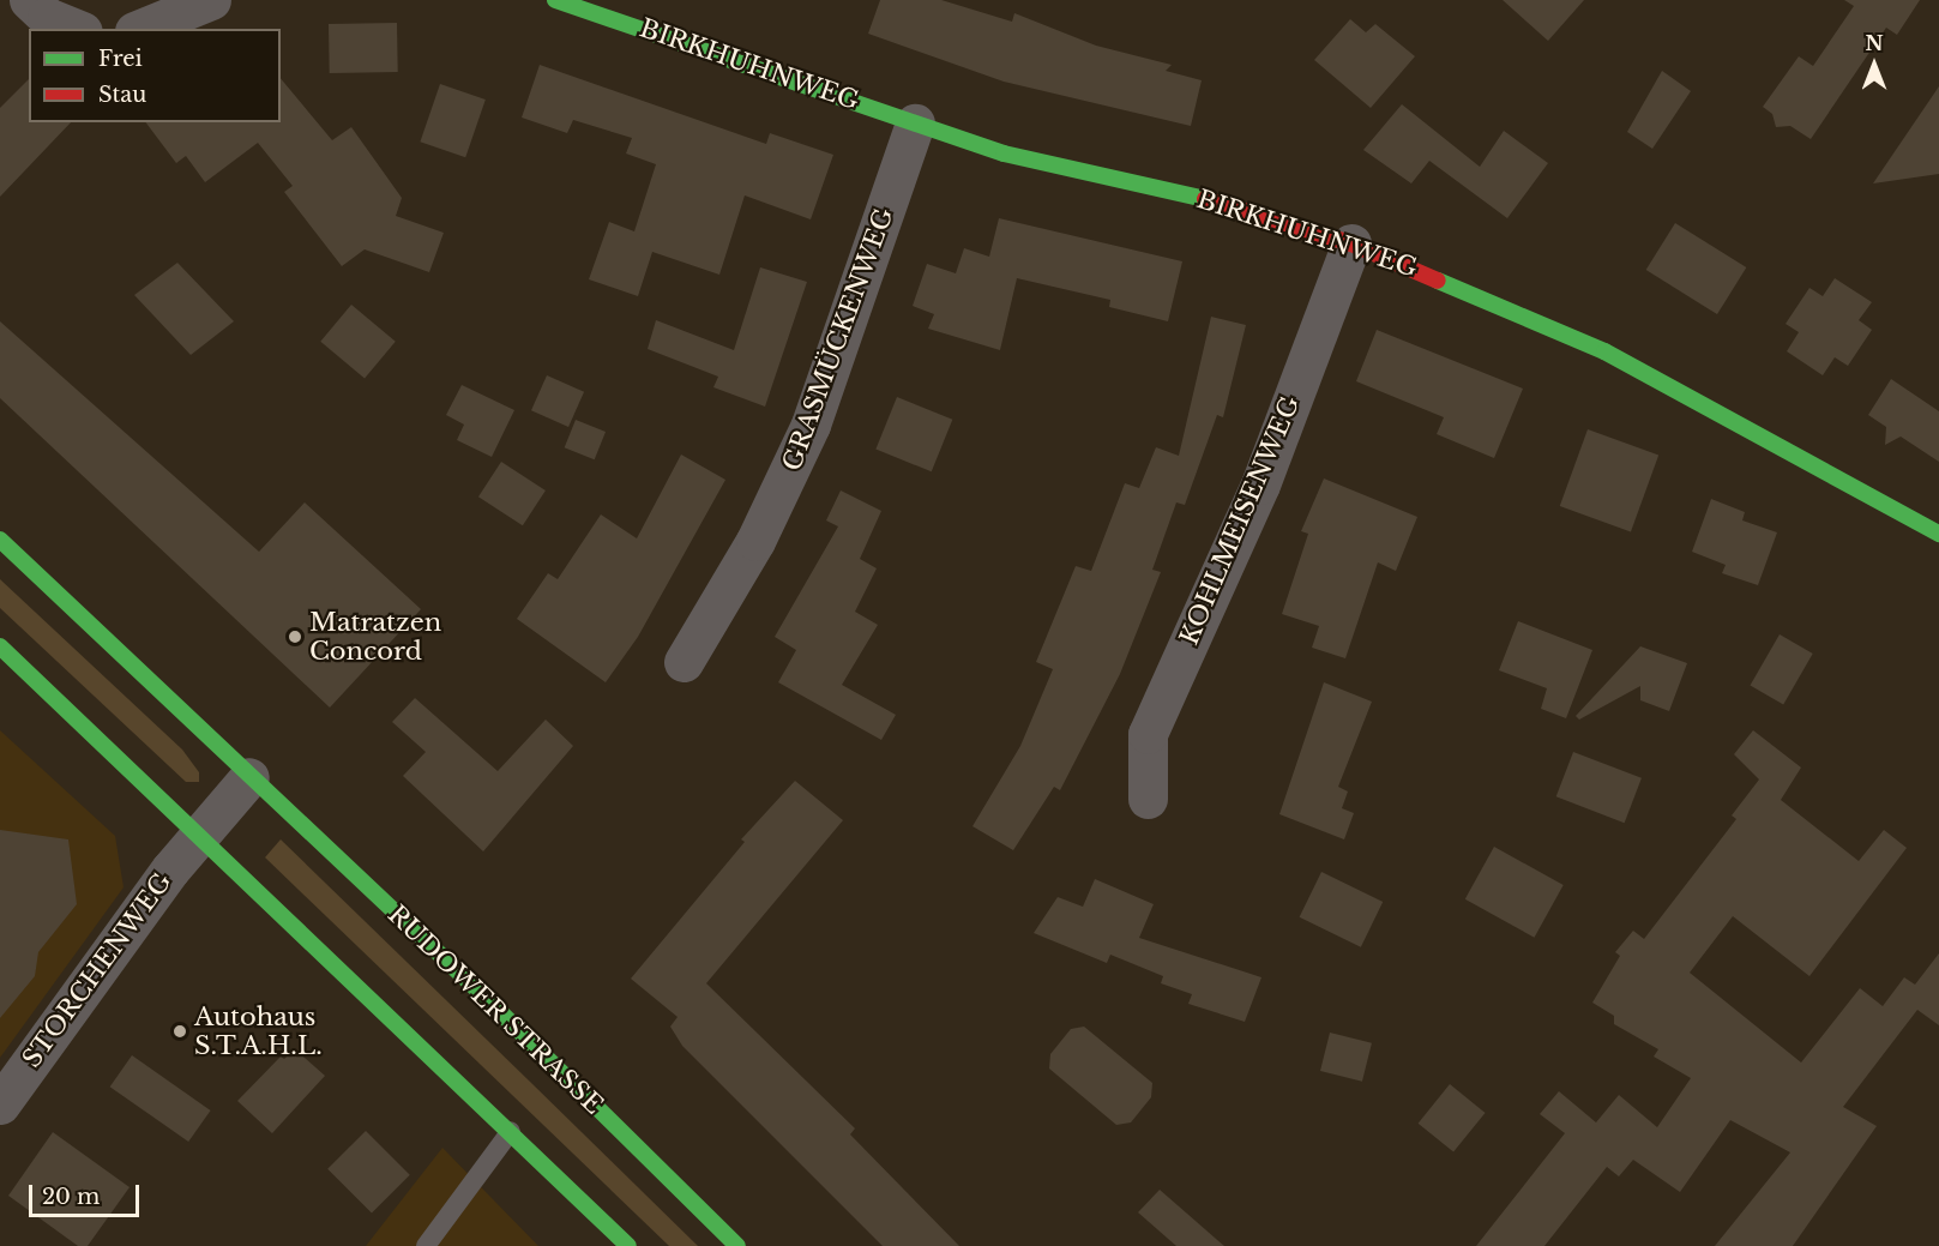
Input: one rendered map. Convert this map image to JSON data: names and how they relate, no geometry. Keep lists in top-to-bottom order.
{
  "streets": {
    "main road": ["BIRKHUHNWEG", "RUDOWER STRASSE"],
    "street": ["GRASMÜCKENWEG", "KOHLMEISENWEG", "STORCHENWEG"]
  },
  "crossings": [
    ["BIRKHUHNWEG", "GRASMÜCKENWEG"],
    ["BIRKHUHNWEG", "KOHLMEISENWEG"]
  ],
  "places": ["Matratzen Concord", "Autohaus S.T.A.H.L."],
  "legend": ["Frei", "Stau"],
  "scale_bar": "20 m",
  "north": "top"
}
